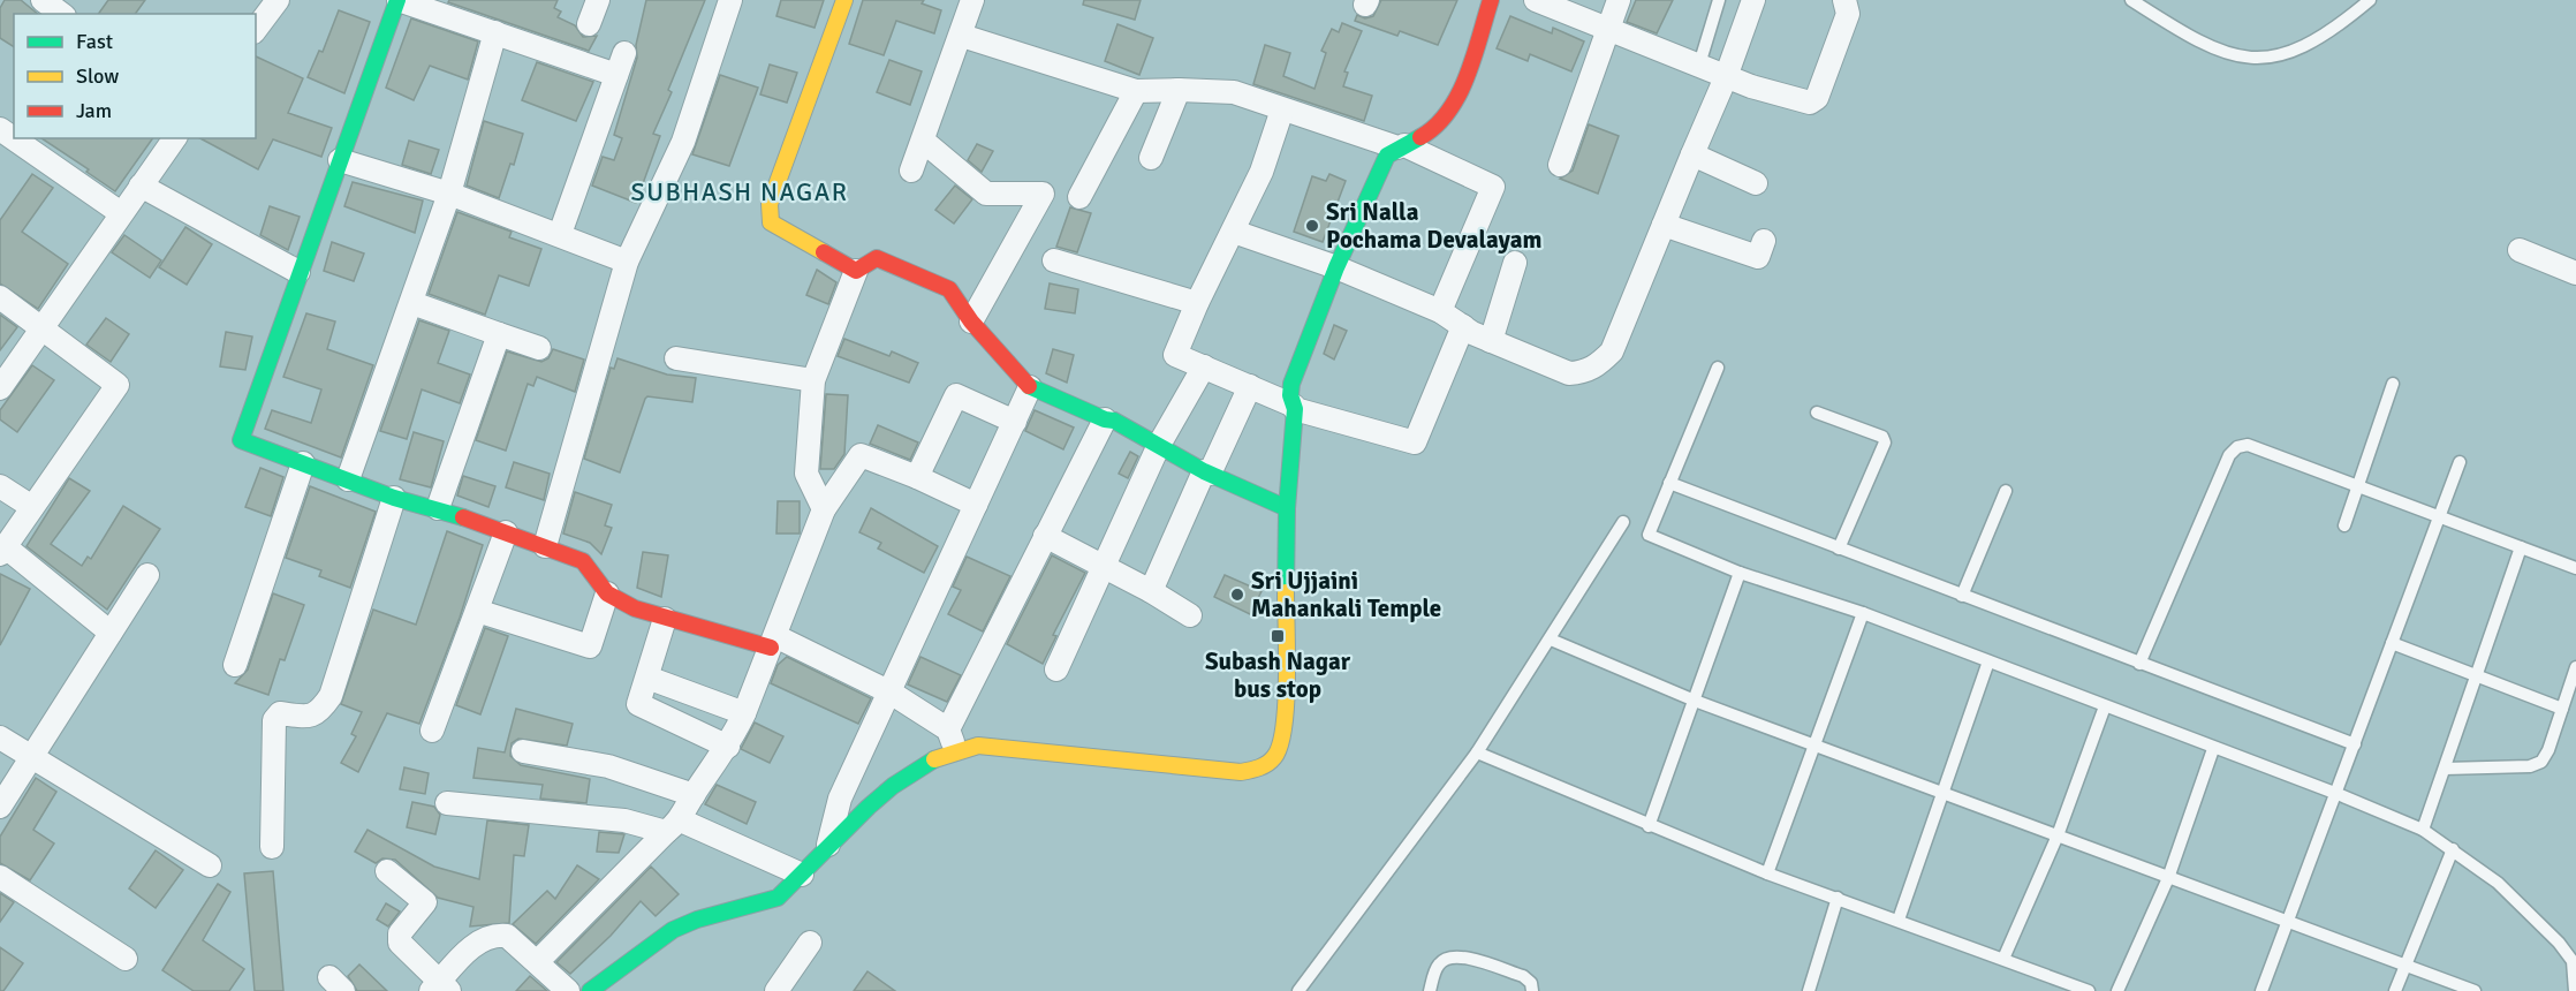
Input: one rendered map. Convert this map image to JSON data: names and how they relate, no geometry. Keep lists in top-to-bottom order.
{
  "districts": ["SUBHASH NAGAR"],
  "places": {
    "other": ["Sri Nalla Pochama Devalayam", "Sri Ujjaini Mahankali Temple"],
    "transit": ["Subash Nagar bus stop"]
  },
  "legend": ["Fast", "Slow", "Jam"]
}
